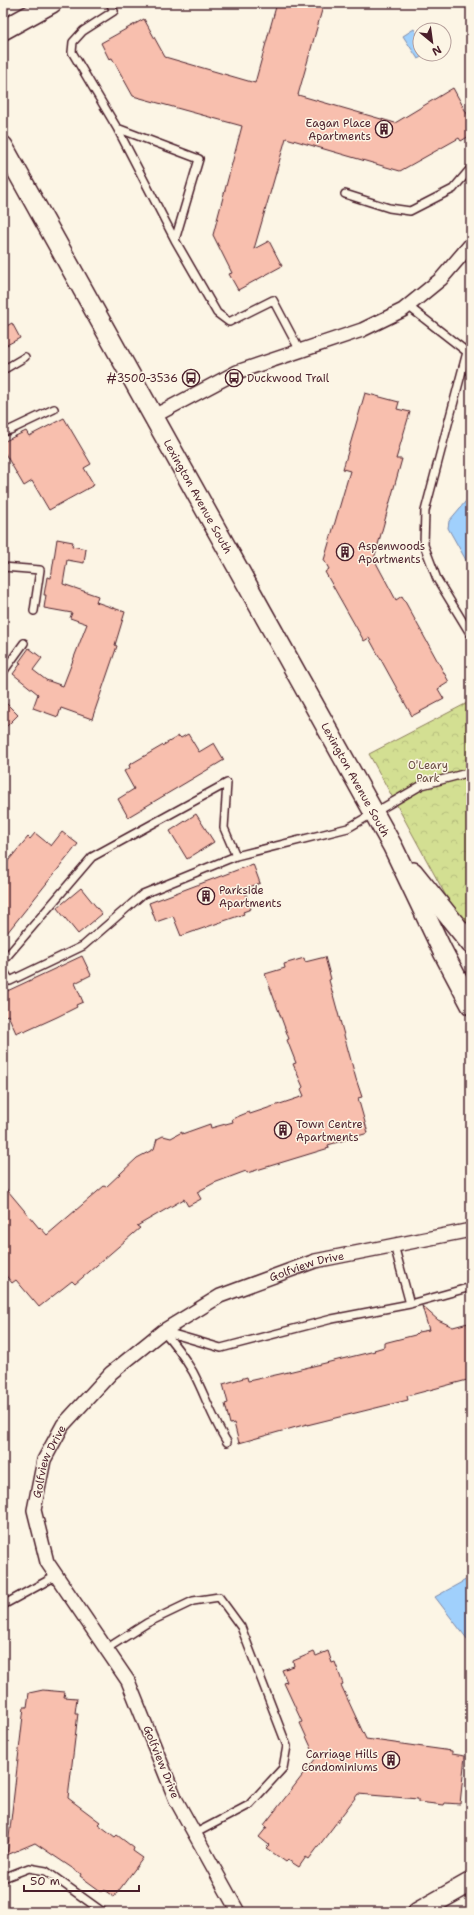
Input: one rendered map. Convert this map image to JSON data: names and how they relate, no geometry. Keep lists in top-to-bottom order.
{
  "streets": {
    "street": ["Lexington Avenue South", "Golfview Drive"]
  },
  "parks": ["O'Leary Park"],
  "places": {
    "building": [
      "Eagan Place Apartments",
      "Aspenwoods Apartments",
      "Parkside Apartments",
      "Town Centre Apartments",
      "Carriage Hills Condominiums"
    ],
    "bus stop": ["#3500-3536", "Duckwood Trail"]
  },
  "scale_bar": "50 m",
  "north": "bottom right"
}
